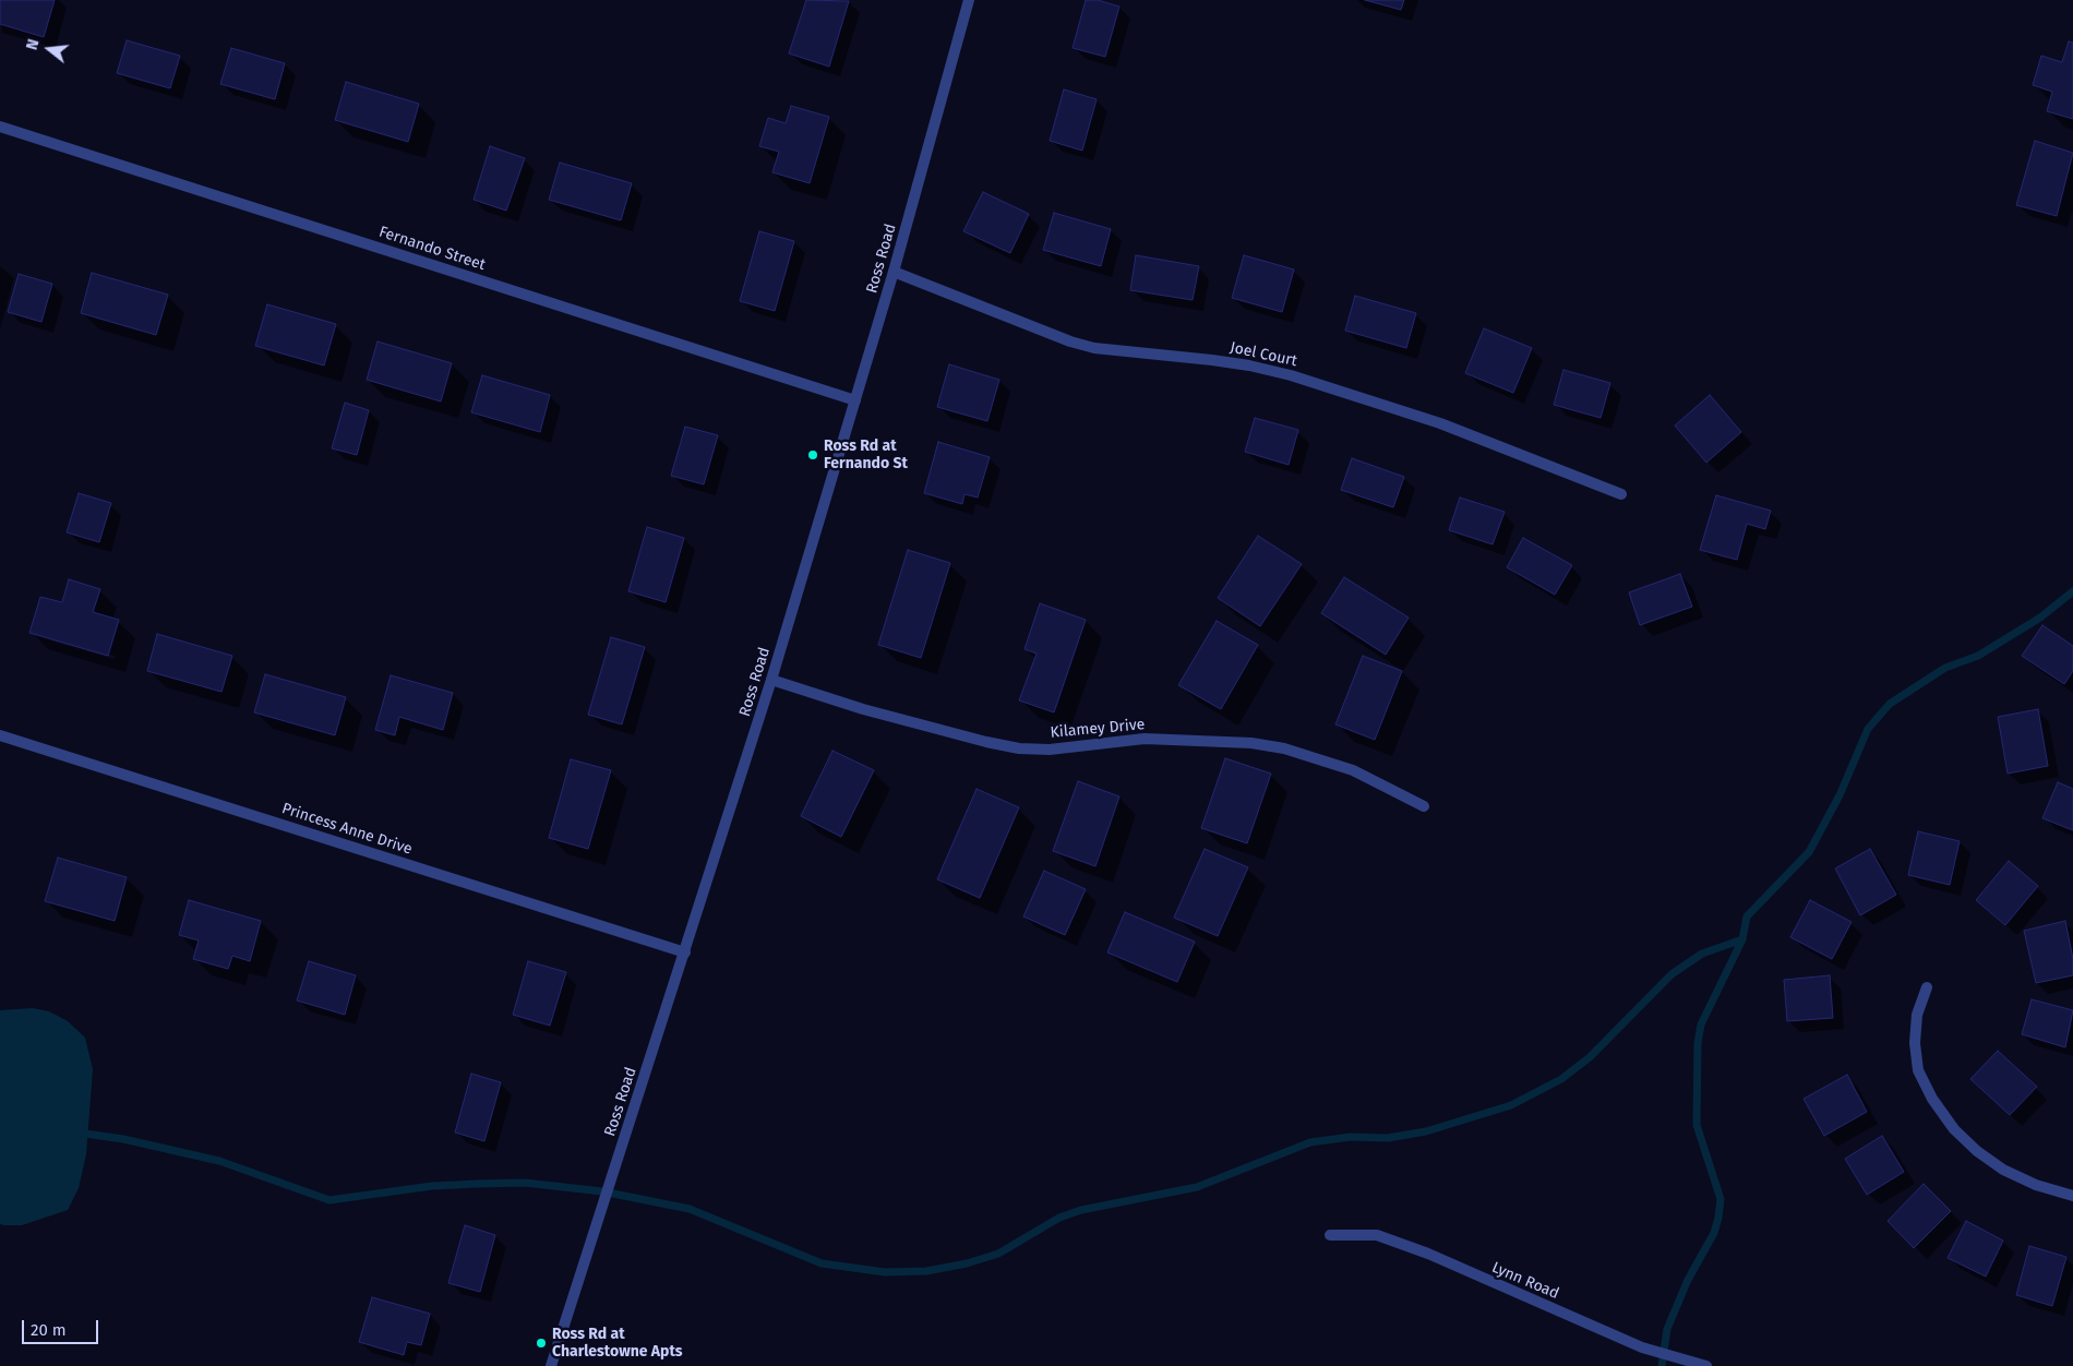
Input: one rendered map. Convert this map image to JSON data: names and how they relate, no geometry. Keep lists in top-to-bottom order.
{
  "streets": {
    "street": [
      "Fernando Street",
      "Ross Road",
      "Joel Court",
      "Kilamey Drive",
      "Princess Anne Drive",
      "Lynn Road"
    ]
  },
  "crossings": [
    ["Fernando Street", "Ross Road"],
    ["Ross Road", "Joel Court"],
    ["Ross Road", "Kilamey Drive"],
    ["Ross Road", "Princess Anne Drive"]
  ],
  "places": ["Ross Rd at Fernando St", "Ross Rd at Charlestowne Apts"],
  "scale_bar": "20 m",
  "north": "left"
}
